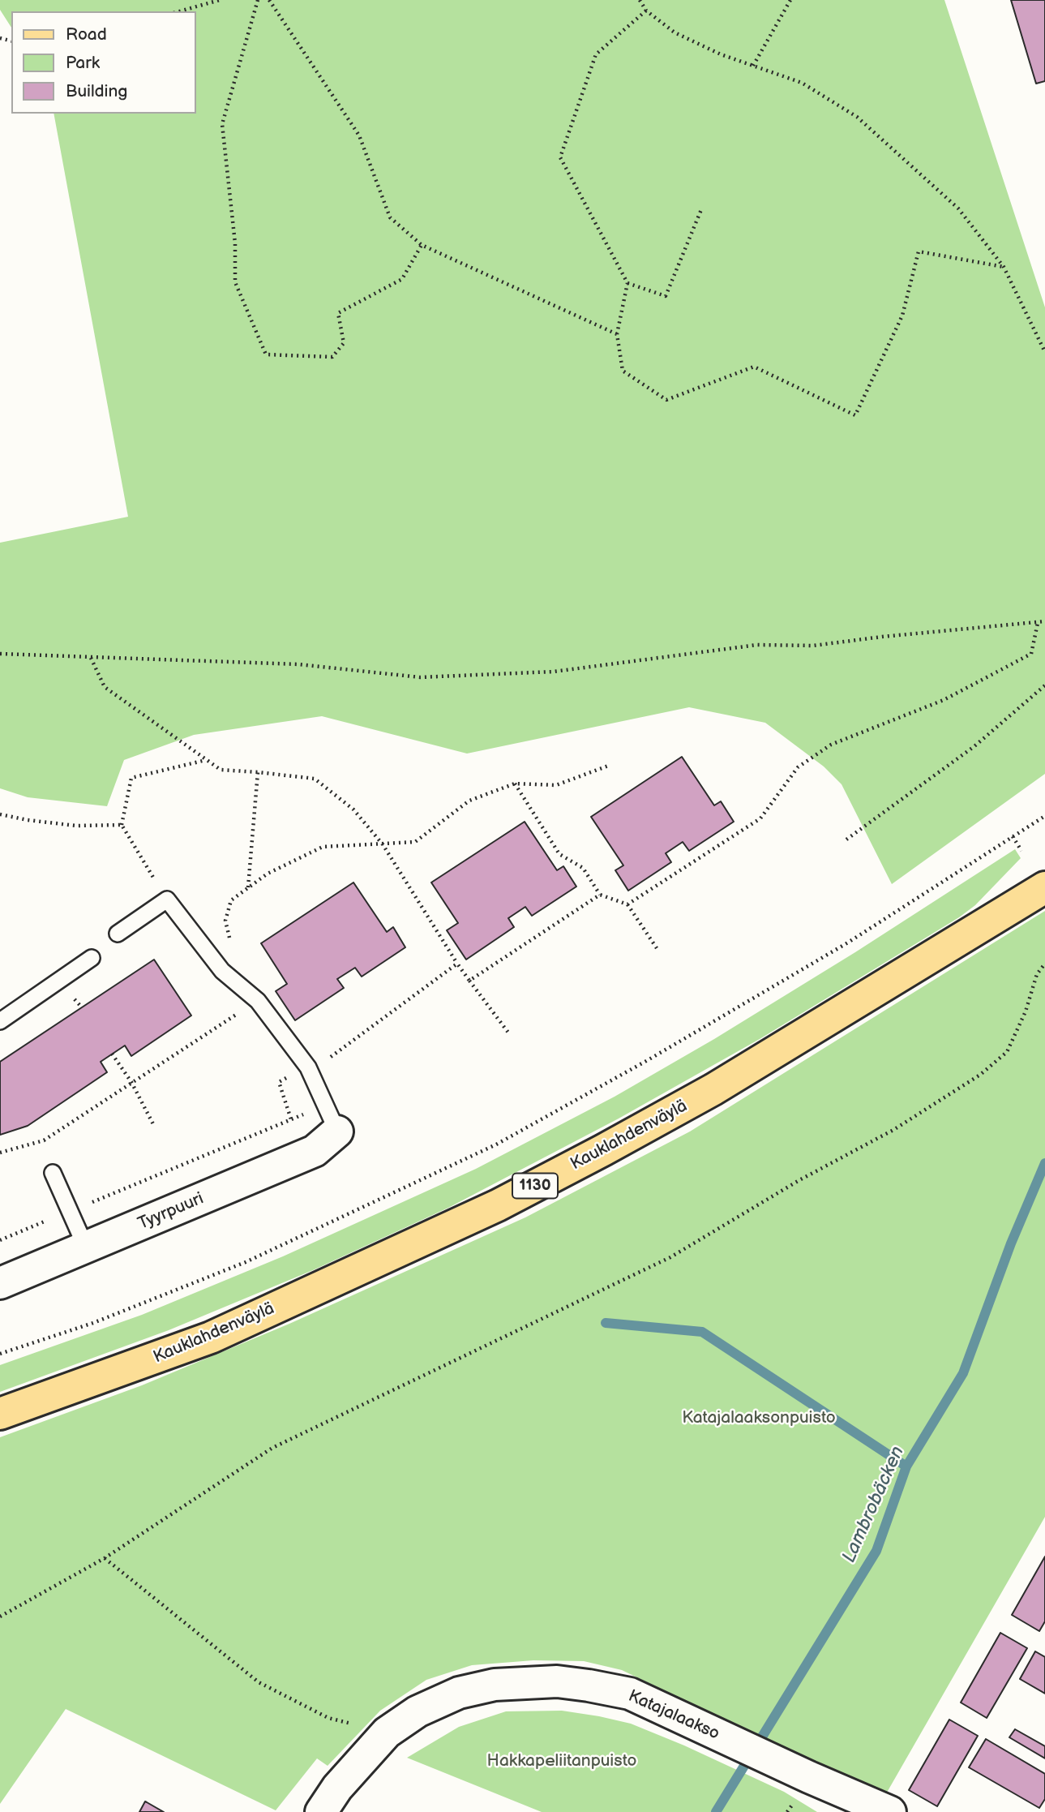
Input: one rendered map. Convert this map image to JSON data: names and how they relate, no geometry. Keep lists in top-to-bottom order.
{
  "streets": {
    "main road": ["Kauklahdenväylä", "1130"],
    "street": ["Tyyrpuuri", "Katajalaakso"]
  },
  "water": ["Lambrobäcken"],
  "parks": ["Katajalaaksonpuisto", "Hakkapeliitanpuisto"],
  "legend": ["Road", "Park", "Building"]
}
